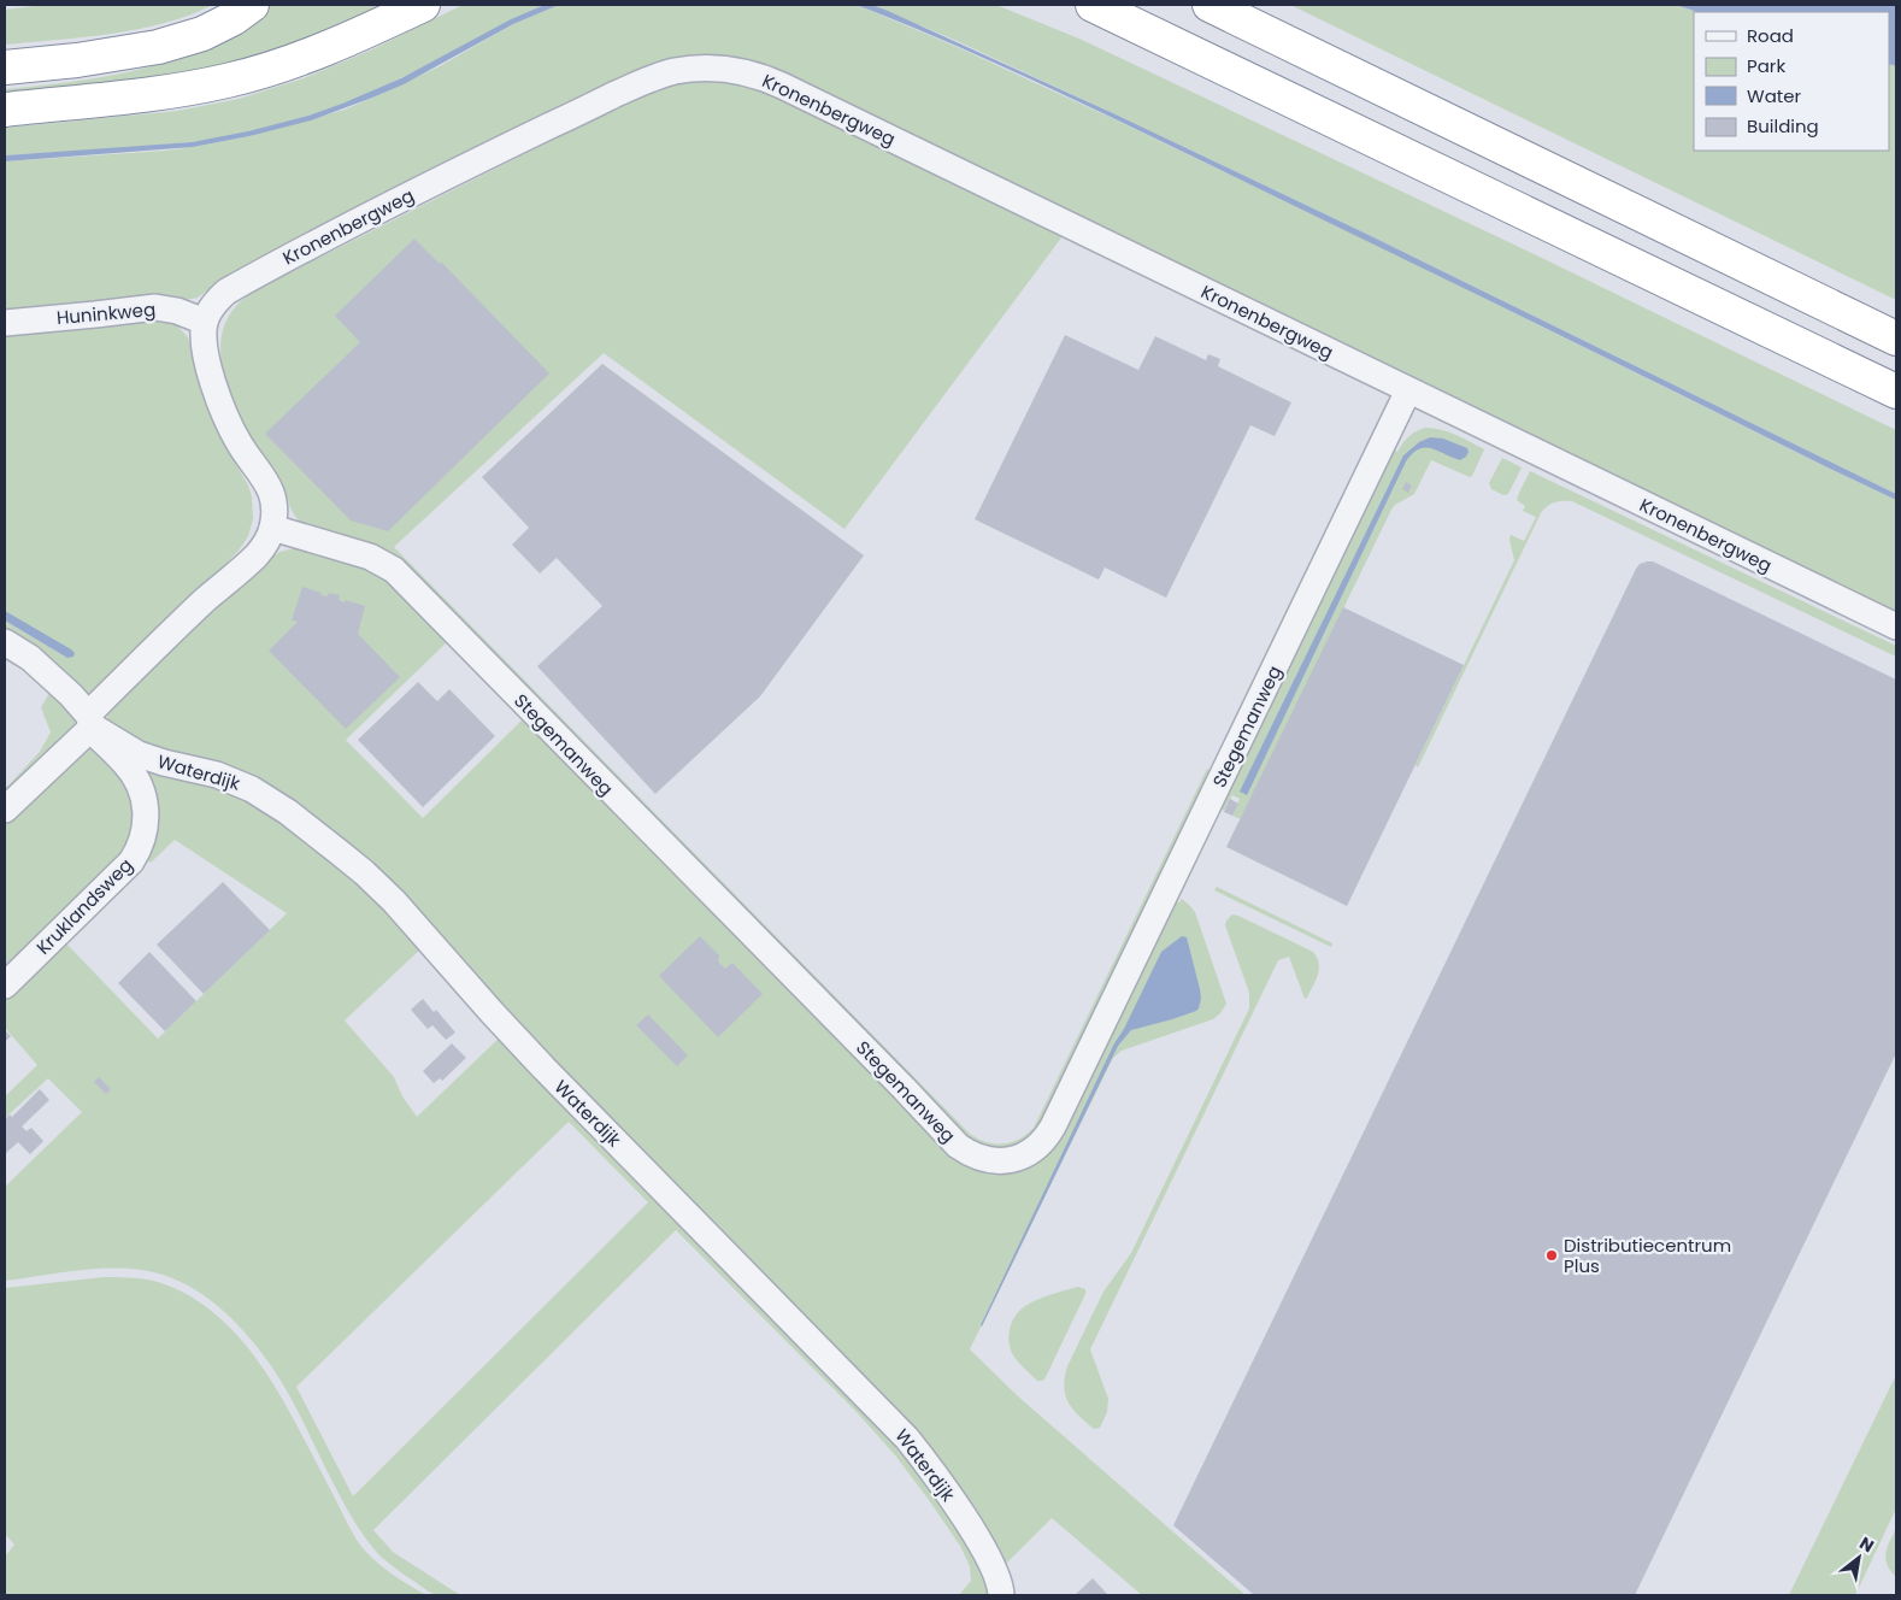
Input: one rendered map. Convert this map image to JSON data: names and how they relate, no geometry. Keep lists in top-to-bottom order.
{
  "streets": {
    "street": [
      "Kronenbergweg",
      "Huninkweg",
      "Stegemanweg",
      "Waterdijk",
      "Kruklandsweg"
    ]
  },
  "crossings": [
    ["Kronenbergweg", "Huninkweg"],
    ["Kronenbergweg", "Stegemanweg"],
    ["Waterdijk", "Kruklandsweg"]
  ],
  "places": ["Distributiecentrum Plus"],
  "legend": [
    "Road",
    "Park",
    "Water",
    "Building"
  ],
  "north": "top right"
}
